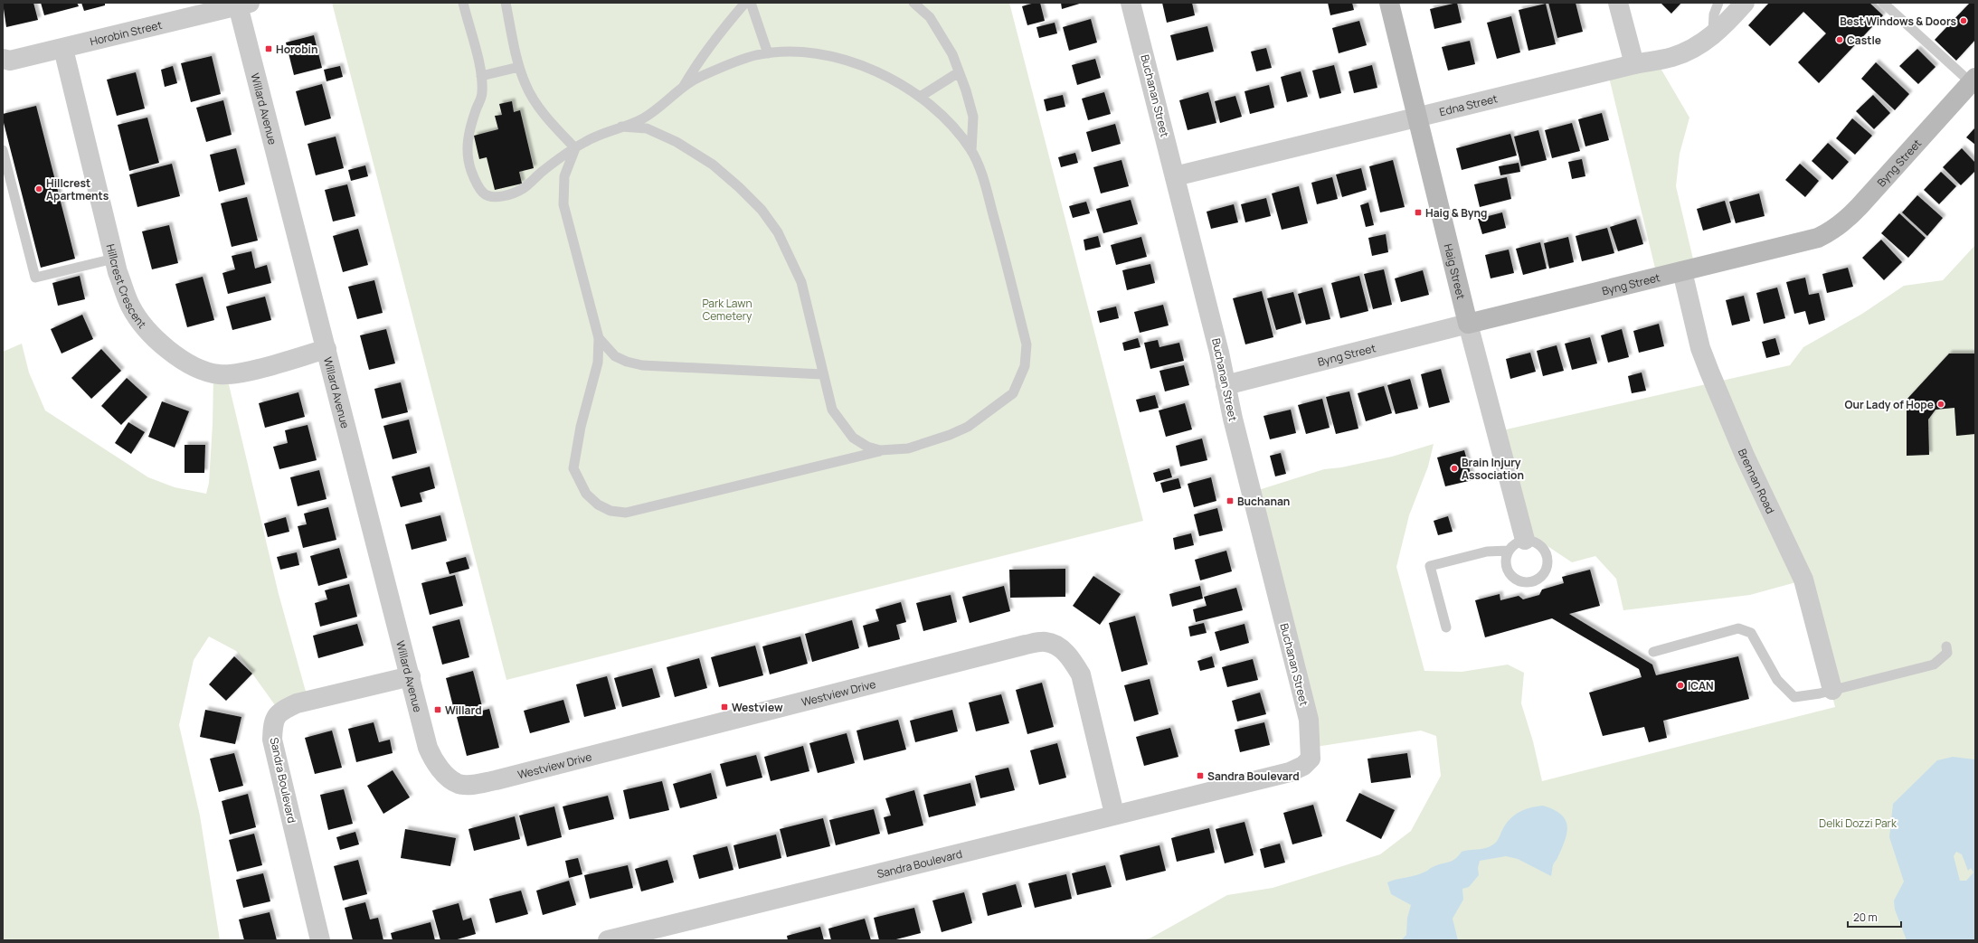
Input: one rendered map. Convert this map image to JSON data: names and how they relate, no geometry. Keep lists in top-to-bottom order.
{
  "streets": {
    "street": [
      "Horobin Street",
      "Buchanan Street",
      "Edna Street",
      "Willard Avenue",
      "Byng Street",
      "Haig Street",
      "Hillcrest Crescent",
      "Brennan Road",
      "Westview Drive",
      "Sandra Boulevard"
    ]
  },
  "crossings": [
    ["Horobin Street", "Willard Avenue"],
    ["Horobin Street", "Hillcrest Crescent"],
    ["Buchanan Street", "Edna Street"],
    ["Buchanan Street", "Byng Street"],
    ["Buchanan Street", "Sandra Boulevard"],
    ["Edna Street", "Haig Street"],
    ["Willard Avenue", "Hillcrest Crescent"],
    ["Willard Avenue", "Westview Drive"],
    ["Willard Avenue", "Sandra Boulevard"],
    ["Byng Street", "Haig Street"],
    ["Byng Street", "Brennan Road"],
    ["Westview Drive", "Sandra Boulevard"]
  ],
  "parks": ["Park Lawn Cemetery", "Delki Dozzi Park"],
  "places": {
    "other": [
      "Best Windows & Doors",
      "Castle",
      "Hillcrest Apartments",
      "Our Lady of Hope",
      "Brain Injury Association",
      "ICAN"
    ],
    "transit": [
      "Horobin",
      "Haig & Byng",
      "Buchanan",
      "Westview",
      "Willard",
      "Sandra Boulevard"
    ]
  },
  "scale_bar": "20 m"
}
